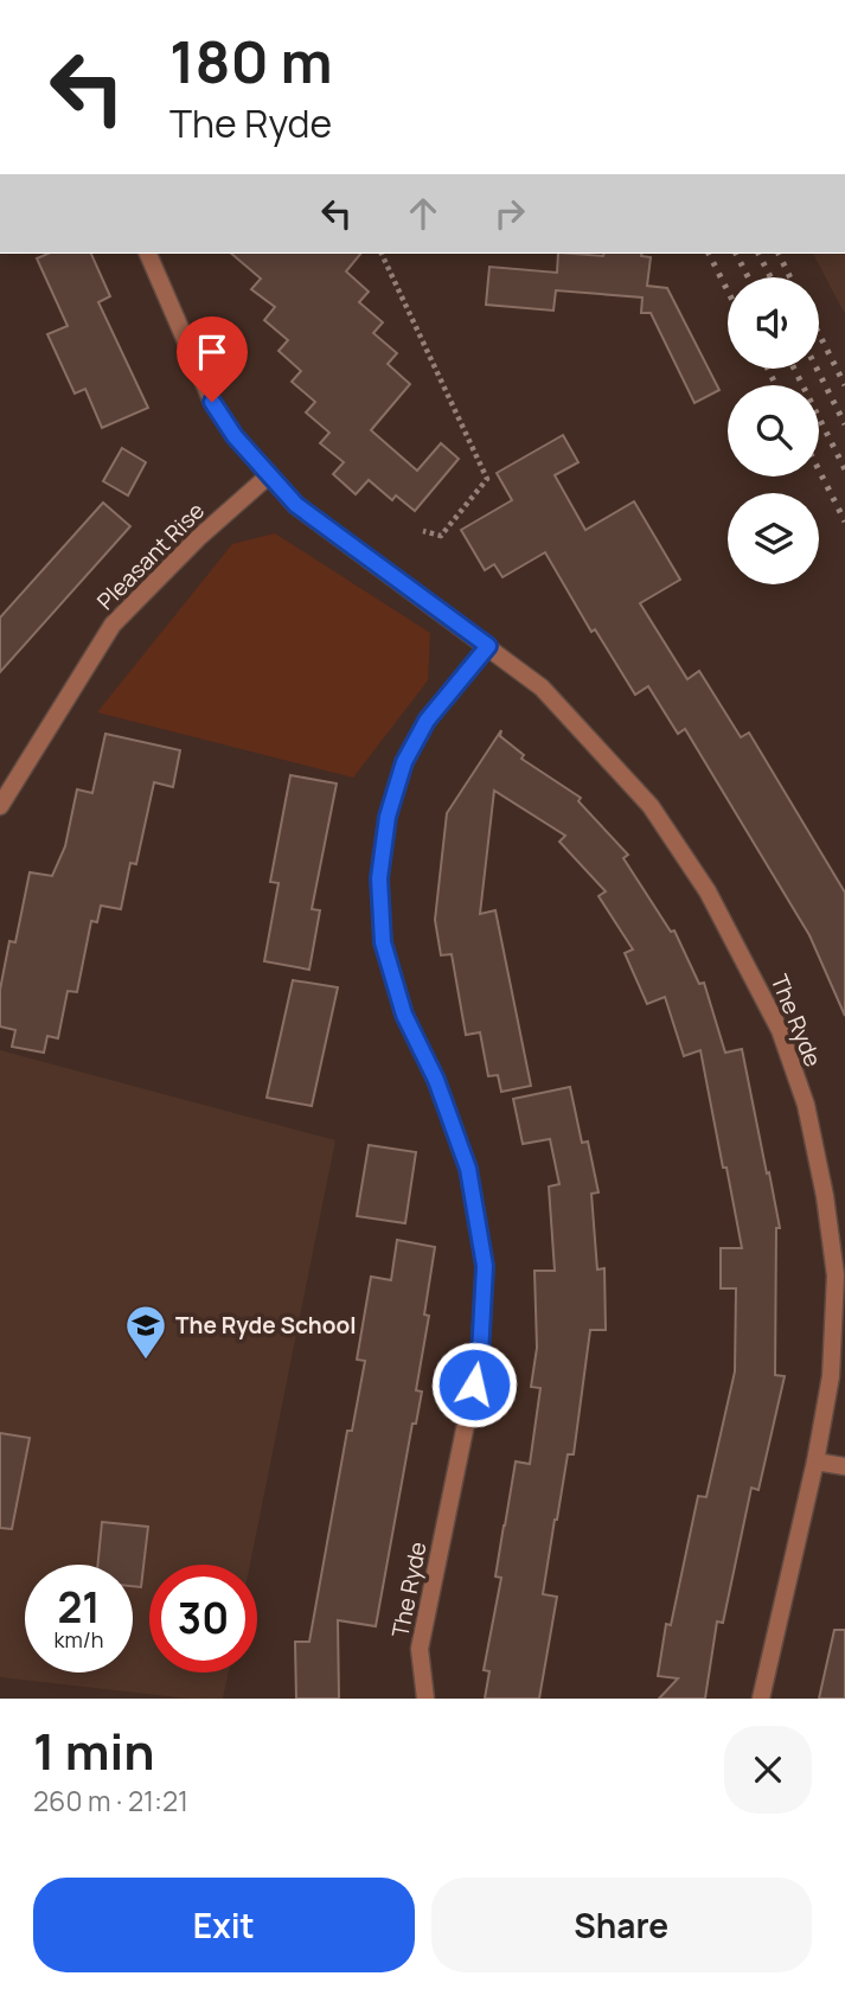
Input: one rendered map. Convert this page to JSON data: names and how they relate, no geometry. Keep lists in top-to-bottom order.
{
  "streets": {
    "street": ["Pleasant Rise", "The Ryde"]
  },
  "crossings": [
    ["Pleasant Rise", "The Ryde"]
  ],
  "places": {
    "school or university": ["The Ryde School"]
  },
  "page": {
    "turn": ["180 m", "The Ryde"],
    "speed": "21 km/h",
    "limit": "30",
    "heading": ["1 min", "260 m · 21:21"],
    "buttons": ["Exit", "Share"]
  }
}
